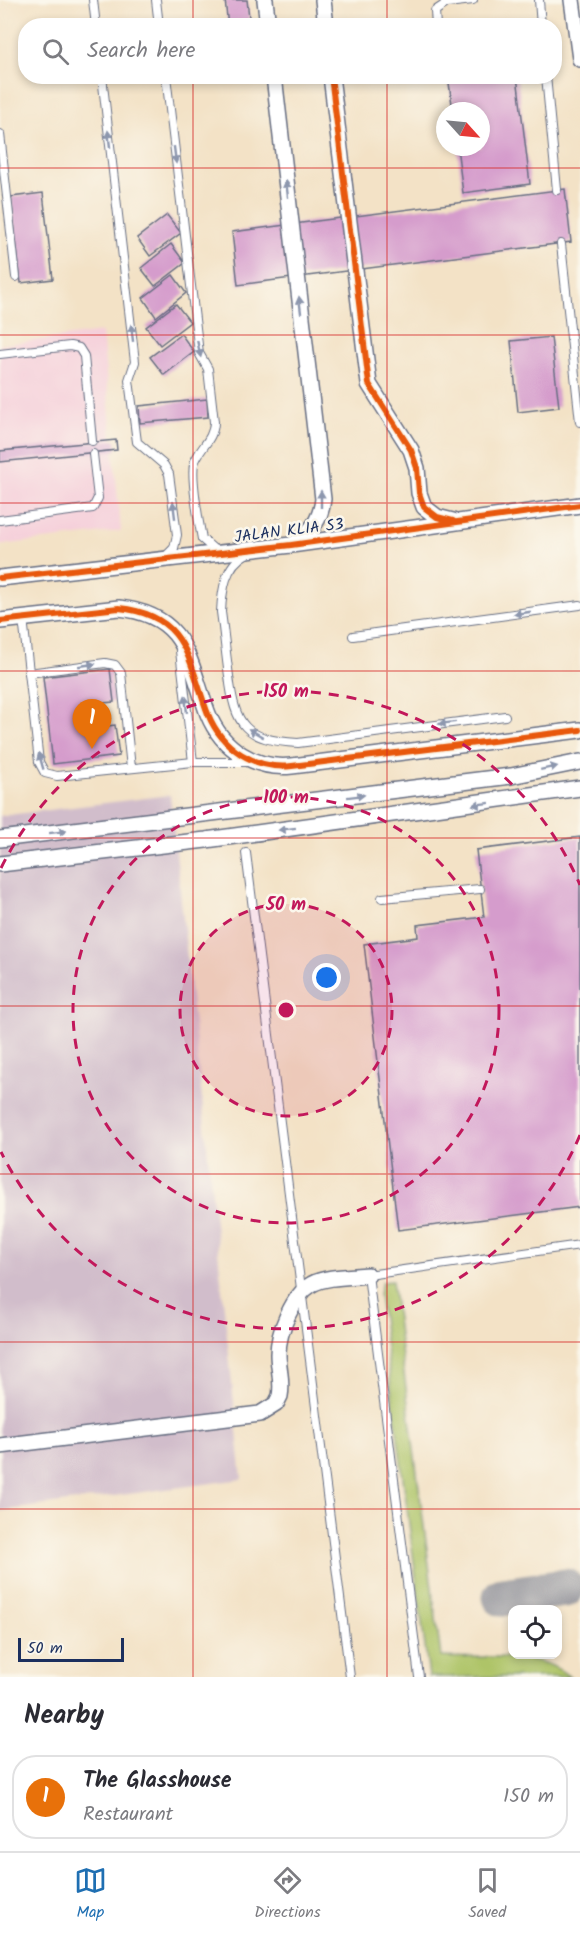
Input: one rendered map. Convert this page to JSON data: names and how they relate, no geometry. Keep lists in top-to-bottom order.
{
  "streets": {
    "street": ["JALAN KLIA S3"]
  },
  "scale_bar": "50 m",
  "north": "bottom right",
  "page": {
    "search": "Search here",
    "pins": "1",
    "scale": "50 m",
    "heading": "Nearby",
    "list": [
      {
        "mark": "1",
        "name": "The Glasshouse",
        "note": "Restaurant",
        "value": "150 m"
      }
    ],
    "nav": ["Map", "Directions", "Saved"]
  },
  "rings": ["150 m", "100 m", "50 m"]
}
